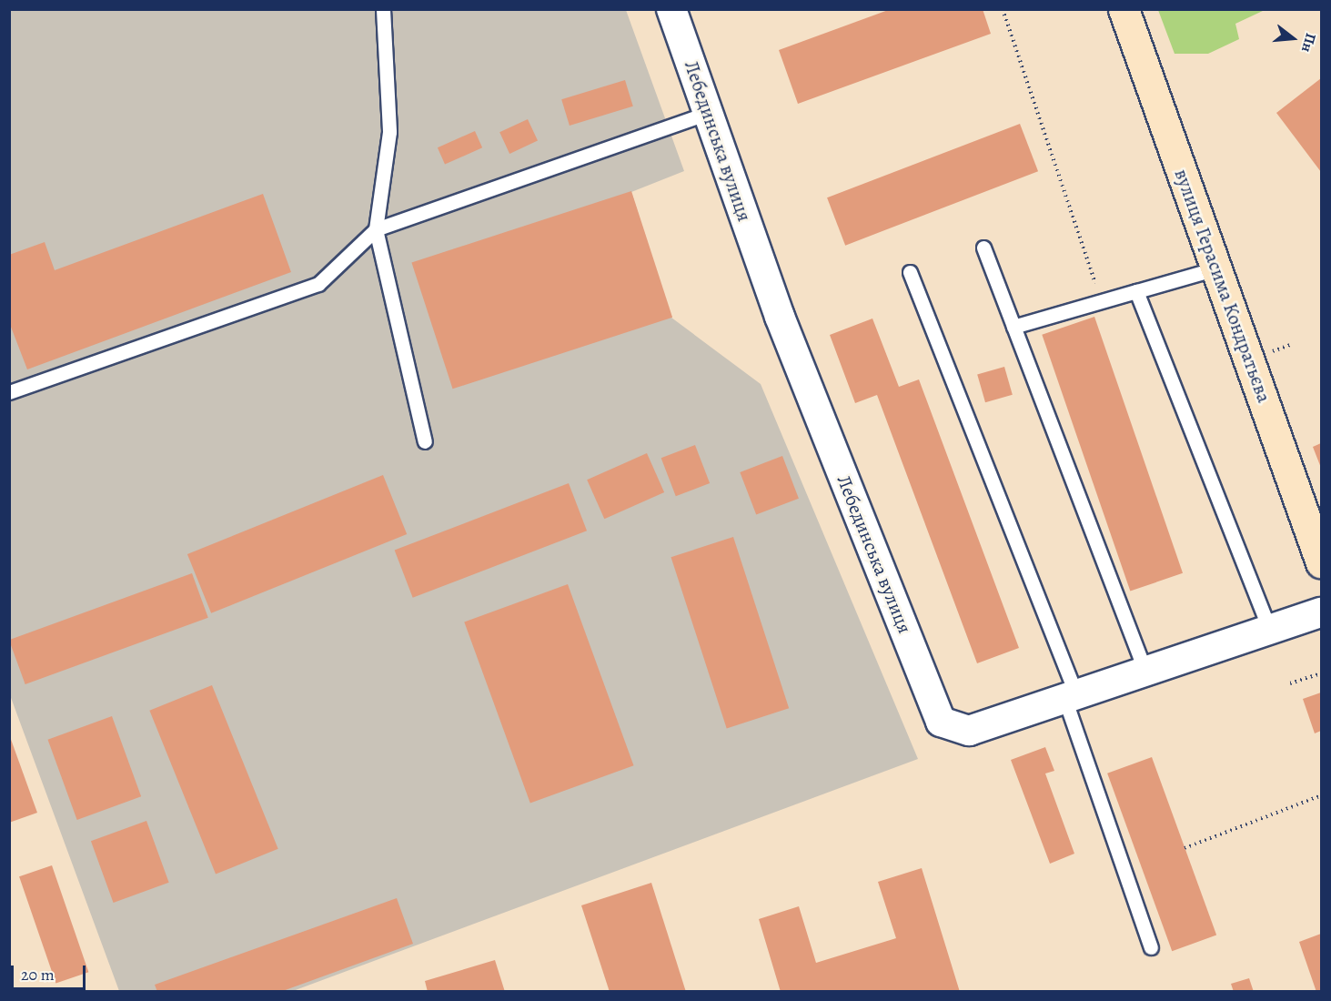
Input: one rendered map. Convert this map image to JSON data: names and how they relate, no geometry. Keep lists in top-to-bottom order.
{
  "streets": {
    "main road": ["вулиця Герасима Кондратьєва"],
    "street": ["Лебединська вулиця"]
  },
  "scale_bar": "20 m",
  "north": "right"
}
